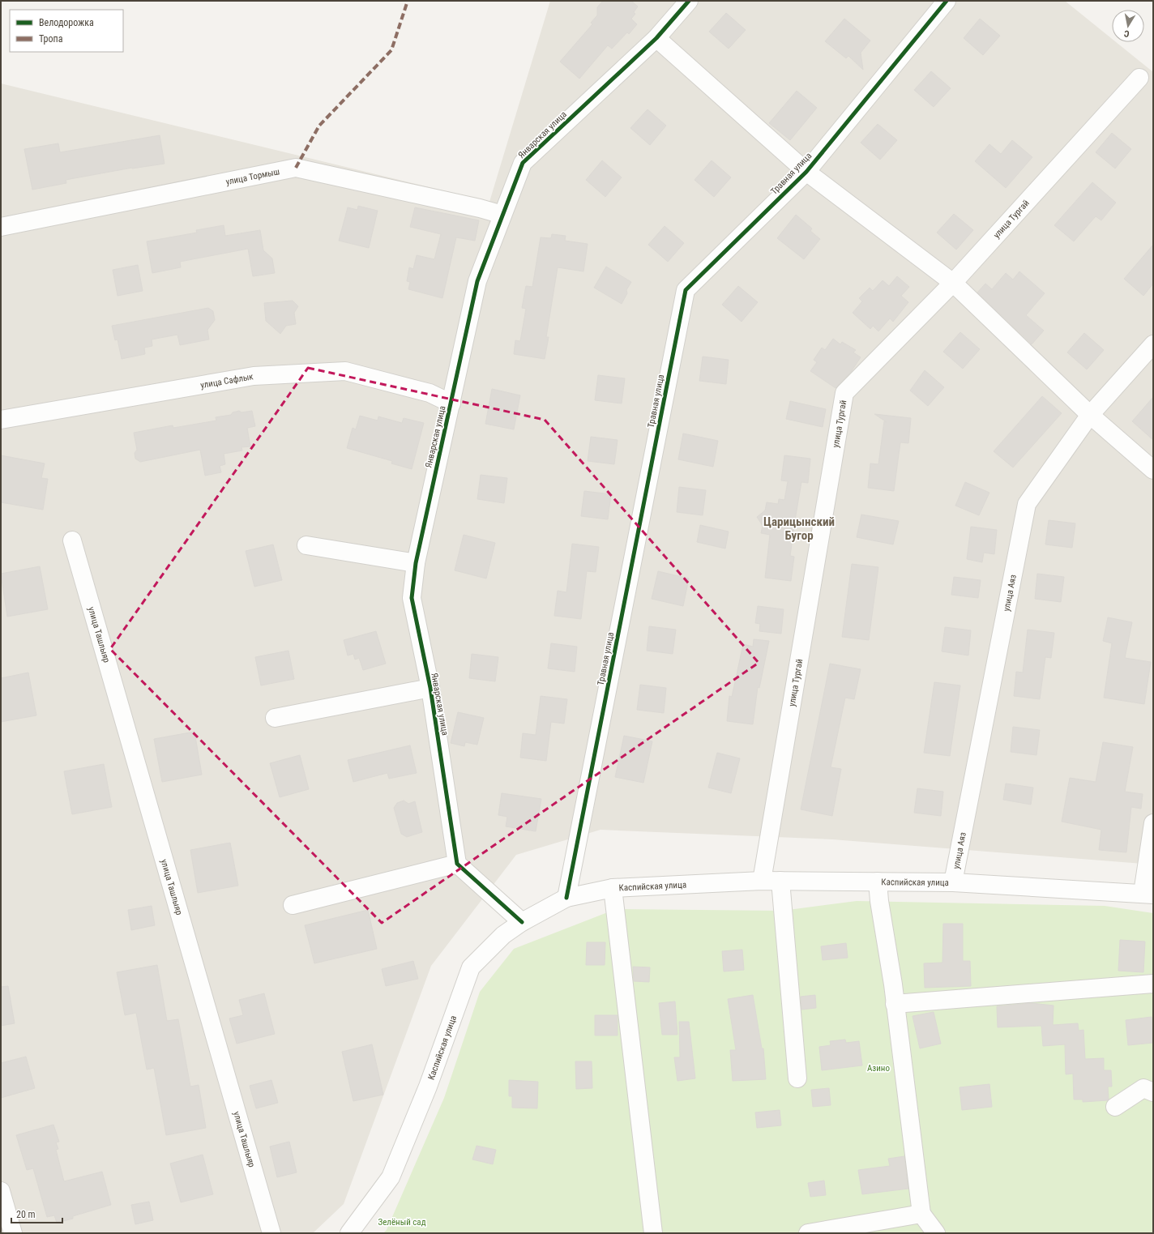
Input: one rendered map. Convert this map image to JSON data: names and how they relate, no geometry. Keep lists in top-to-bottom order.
{
  "streets": {
    "street": [
      "Январская улица",
      "Травная улица",
      "улица Тормыш",
      "улица Тургай",
      "улица Сафлык",
      "улица Аяз",
      "улица Ташлыяр",
      "Каспийская улица"
    ]
  },
  "crossings": [
    ["Январская улица", "улица Тормыш"],
    ["Январская улица", "улица Сафлык"],
    ["Травная улица", "Каспийская улица"],
    ["улица Тургай", "Каспийская улица"],
    ["улица Аяз", "Каспийская улица"]
  ],
  "districts": ["Царицынский Бугор"],
  "parks": ["Азино", "Зелёный сад"],
  "legend": ["Велодорожка", "Тропа"],
  "scale_bar": "20 m",
  "north": "bottom"
}
